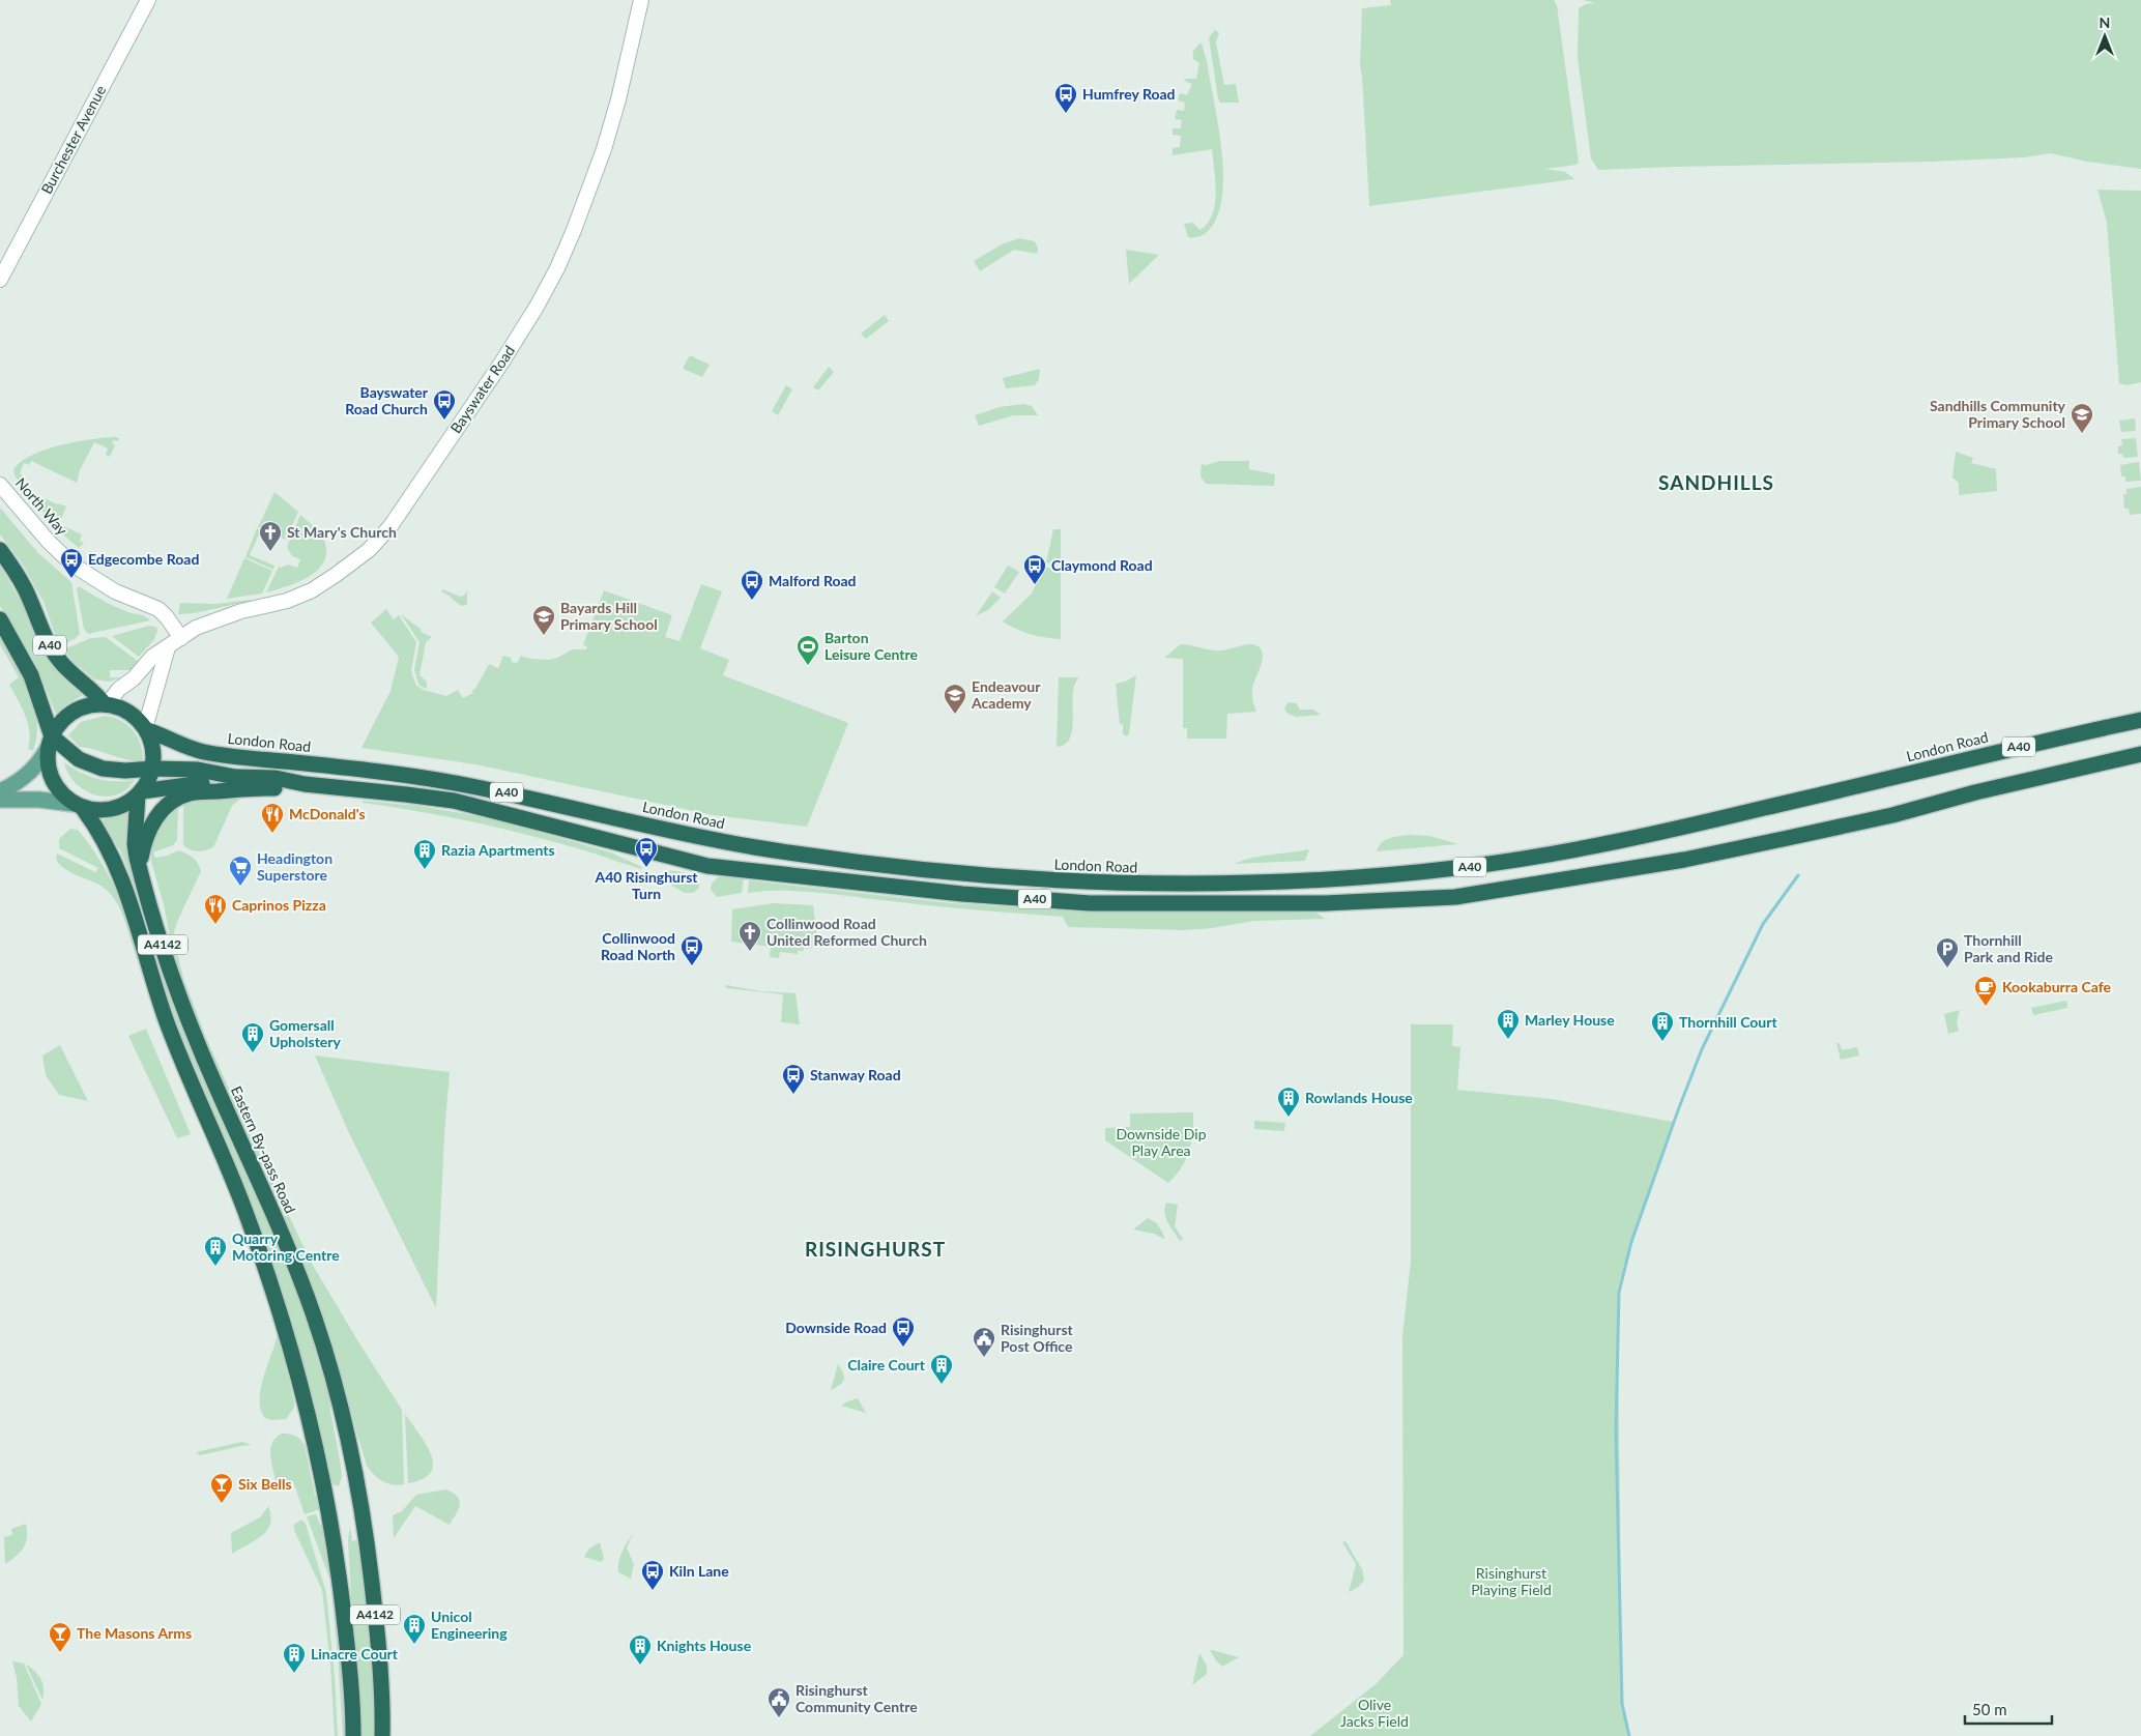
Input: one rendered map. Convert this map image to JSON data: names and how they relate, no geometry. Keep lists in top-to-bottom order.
{
  "streets": {
    "highway": [
      "A40",
      "London Road",
      "A4142",
      "Eastern By-pass Road"
    ],
    "street": ["Burchester Avenue", "Bayswater Road", "North Way"]
  },
  "crossings": [
    ["Bayswater Road", "North Way"],
    ["Bayswater Road", "A40"]
  ],
  "districts": ["SANDHILLS", "RISINGHURST"],
  "parks": ["Downside Dip Play Area", "Risinghurst Playing Field", "Olive Jacks Field"],
  "places": {
    "bus stop": [
      "Humfrey Road",
      "Bayswater Road Church",
      "Edgecombe Road",
      "Claymond Road",
      "Malford Road",
      "A40 Risinghurst Turn",
      "Collinwood Road North",
      "Stanway Road",
      "Downside Road",
      "Kiln Lane"
    ],
    "school or university": ["Sandhills Community Primary School", "Bayards Hill Primary School", "Endeavour Academy"],
    "church": ["St Mary's Church", "Collinwood Road United Reformed Church"],
    "sports": ["Barton Leisure Centre"],
    "restaurant": ["McDonald's", "Caprinos Pizza"],
    "building": [
      "Razia Apartments",
      "Marley House",
      "Thornhill Court",
      "Gomersall Upholstery",
      "Rowlands House",
      "Quarry Motoring Centre",
      "Claire Court",
      "Unicol Engineering",
      "Knights House",
      "Linacre Court"
    ],
    "supermarket": ["Headington Superstore"],
    "parking": ["Thornhill Park and Ride"],
    "cafe": ["Kookaburra Cafe"],
    "public building": ["Risinghurst Post Office", "Risinghurst Community Centre"],
    "bar": ["Six Bells", "The Masons Arms"]
  },
  "scale_bar": "50 m",
  "north": "top"
}
